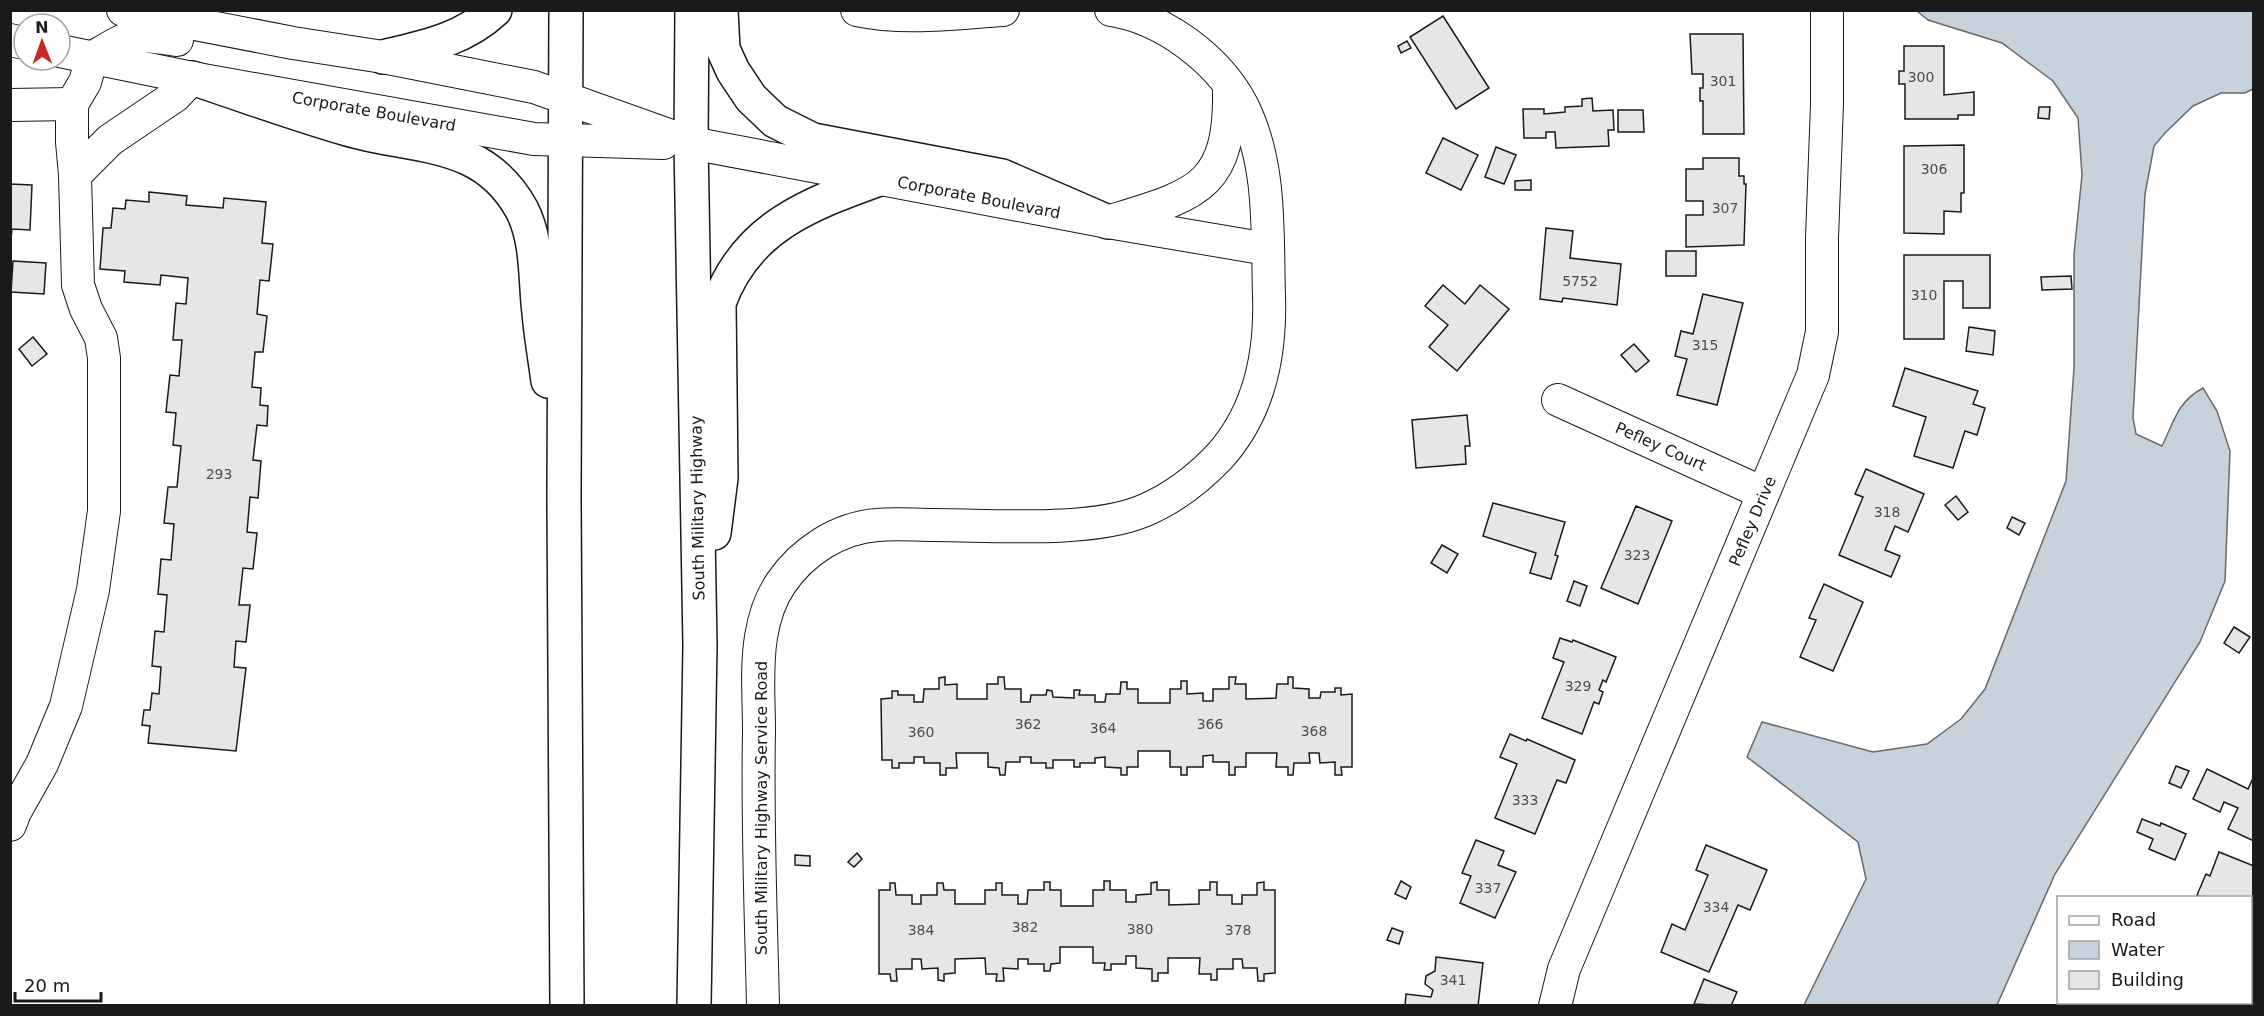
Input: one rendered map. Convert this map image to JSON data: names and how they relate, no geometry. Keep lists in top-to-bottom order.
{
  "streets": {
    "main road": ["South Military Highway"],
    "street": [
      "Corporate Boulevard",
      "Pefley Court",
      "Pefley Drive",
      "South Military Highway Service Road"
    ]
  },
  "crossings": [
    ["Corporate Boulevard", "South Military Highway"],
    ["Corporate Boulevard", "South Military Highway Service Road"],
    ["Pefley Court", "Pefley Drive"]
  ],
  "house_numbers": [
    "300",
    "301",
    "306",
    "307",
    "5752",
    "310",
    "315",
    "293",
    "318",
    "323",
    "329",
    "362",
    "366",
    "364",
    "368",
    "360",
    "333",
    "337",
    "334",
    "382",
    "380",
    "384",
    "378",
    "341"
  ],
  "legend": ["Road", "Water", "Building"],
  "scale_bar": "20 m",
  "north": "top"
}
